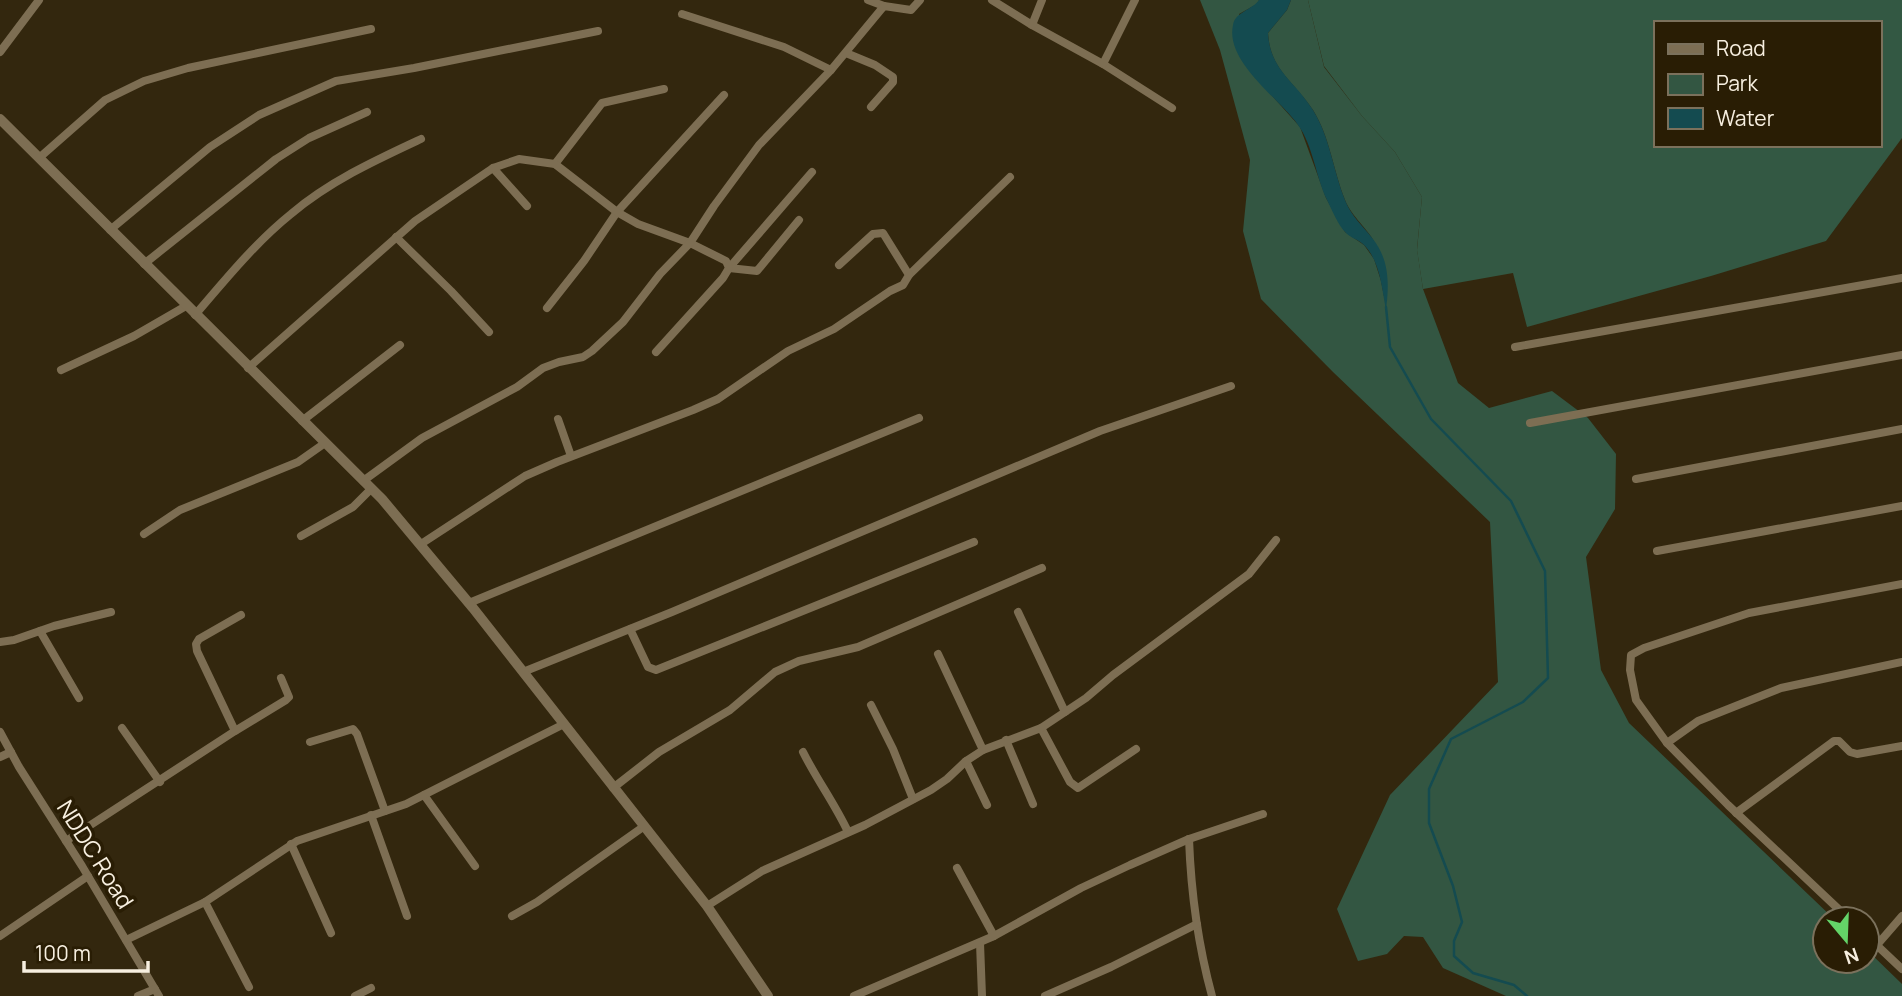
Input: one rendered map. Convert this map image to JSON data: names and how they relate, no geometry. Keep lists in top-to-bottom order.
{
  "streets": {
    "street": ["NDDC Road"]
  },
  "legend": ["Road", "Park", "Water"],
  "scale_bar": "100 m",
  "north": "bottom"
}
